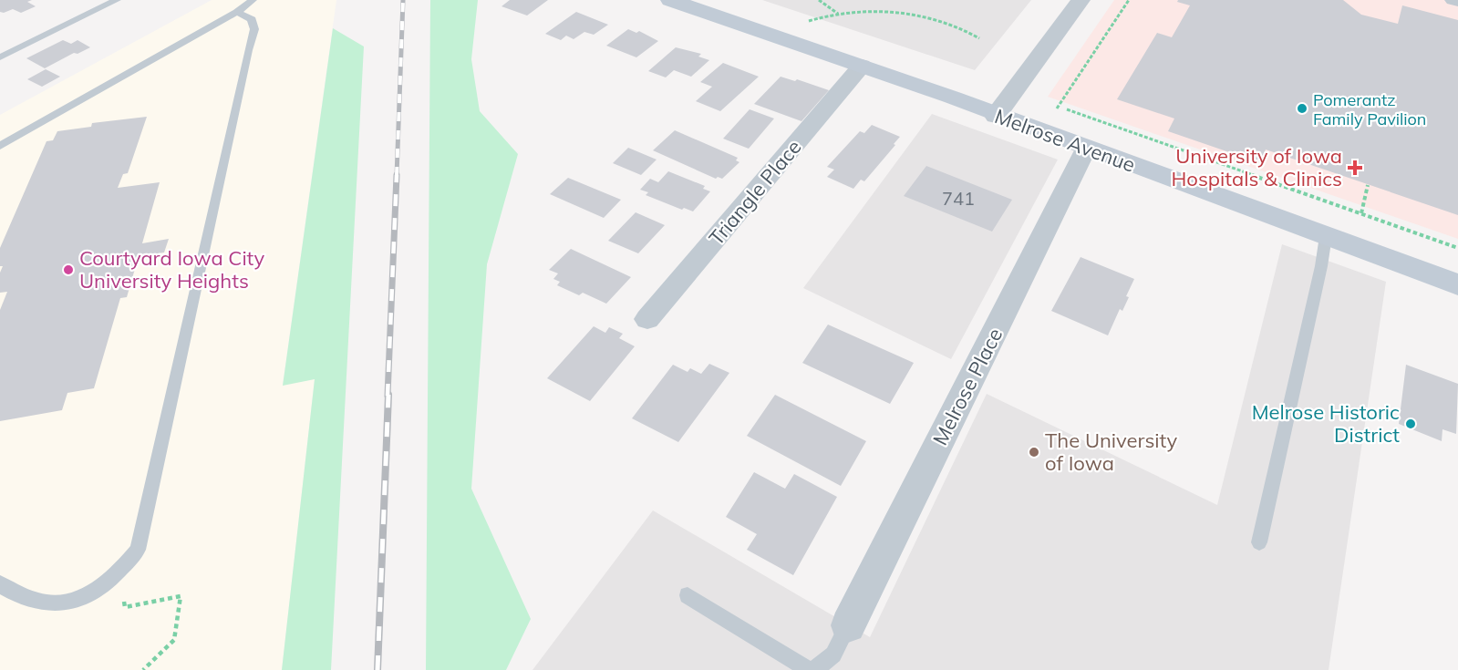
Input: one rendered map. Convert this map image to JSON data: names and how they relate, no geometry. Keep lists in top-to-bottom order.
{
  "streets": {
    "main road": ["Melrose Avenue"],
    "street": ["Triangle Place", "Melrose Place"]
  },
  "crossings": [
    ["Melrose Avenue", "Triangle Place"],
    ["Melrose Avenue", "Melrose Place"]
  ],
  "places": {
    "other": [
      "Pomerantz Family Pavilion",
      "Courtyard Iowa City University Heights",
      "Melrose Historic District",
      "The University of Iowa"
    ],
    "health": ["University of Iowa Hospitals & Clinics"]
  },
  "house_numbers": ["741"]
}
